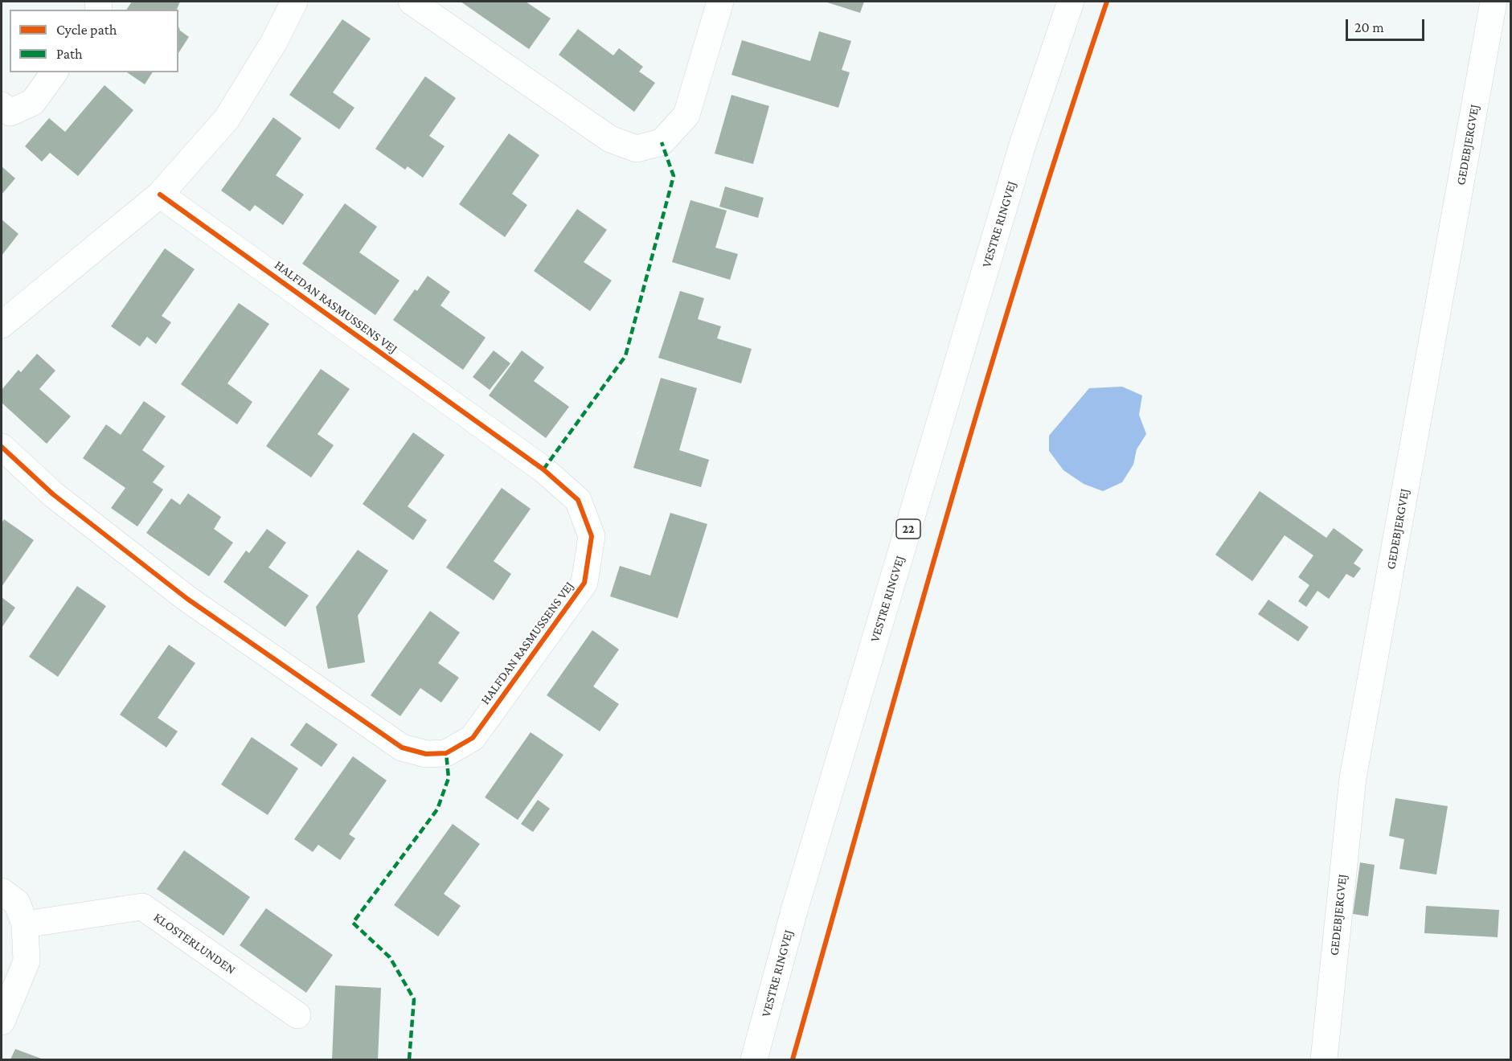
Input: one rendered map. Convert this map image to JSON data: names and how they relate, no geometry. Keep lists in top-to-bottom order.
{
  "streets": {
    "street": [
      "GEDEBJERGVEJ",
      "VESTRE RINGVEJ",
      "HALFDAN RASMUSSENS VEJ",
      "22",
      "KLOSTERLUNDEN"
    ]
  },
  "legend": ["Cycle path", "Path"],
  "scale_bar": "20 m"
}
